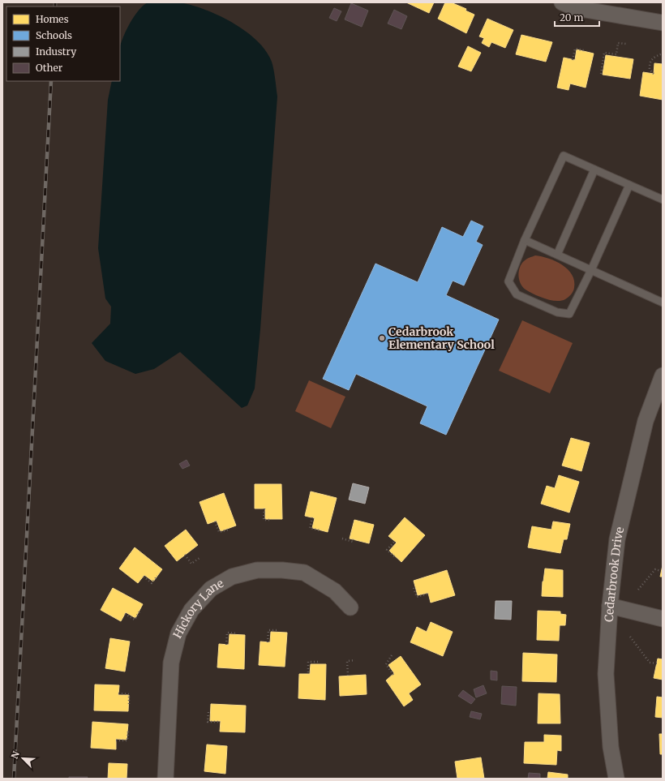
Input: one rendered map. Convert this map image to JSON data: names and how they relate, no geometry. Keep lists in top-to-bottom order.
{
  "streets": {
    "street": ["Cedarbrook Drive", "Hickory Lane"]
  },
  "places": ["Cedarbrook Elementary School"],
  "legend": [
    "Homes",
    "Schools",
    "Industry",
    "Other"
  ],
  "scale_bar": "20 m",
  "north": "top left"
}
